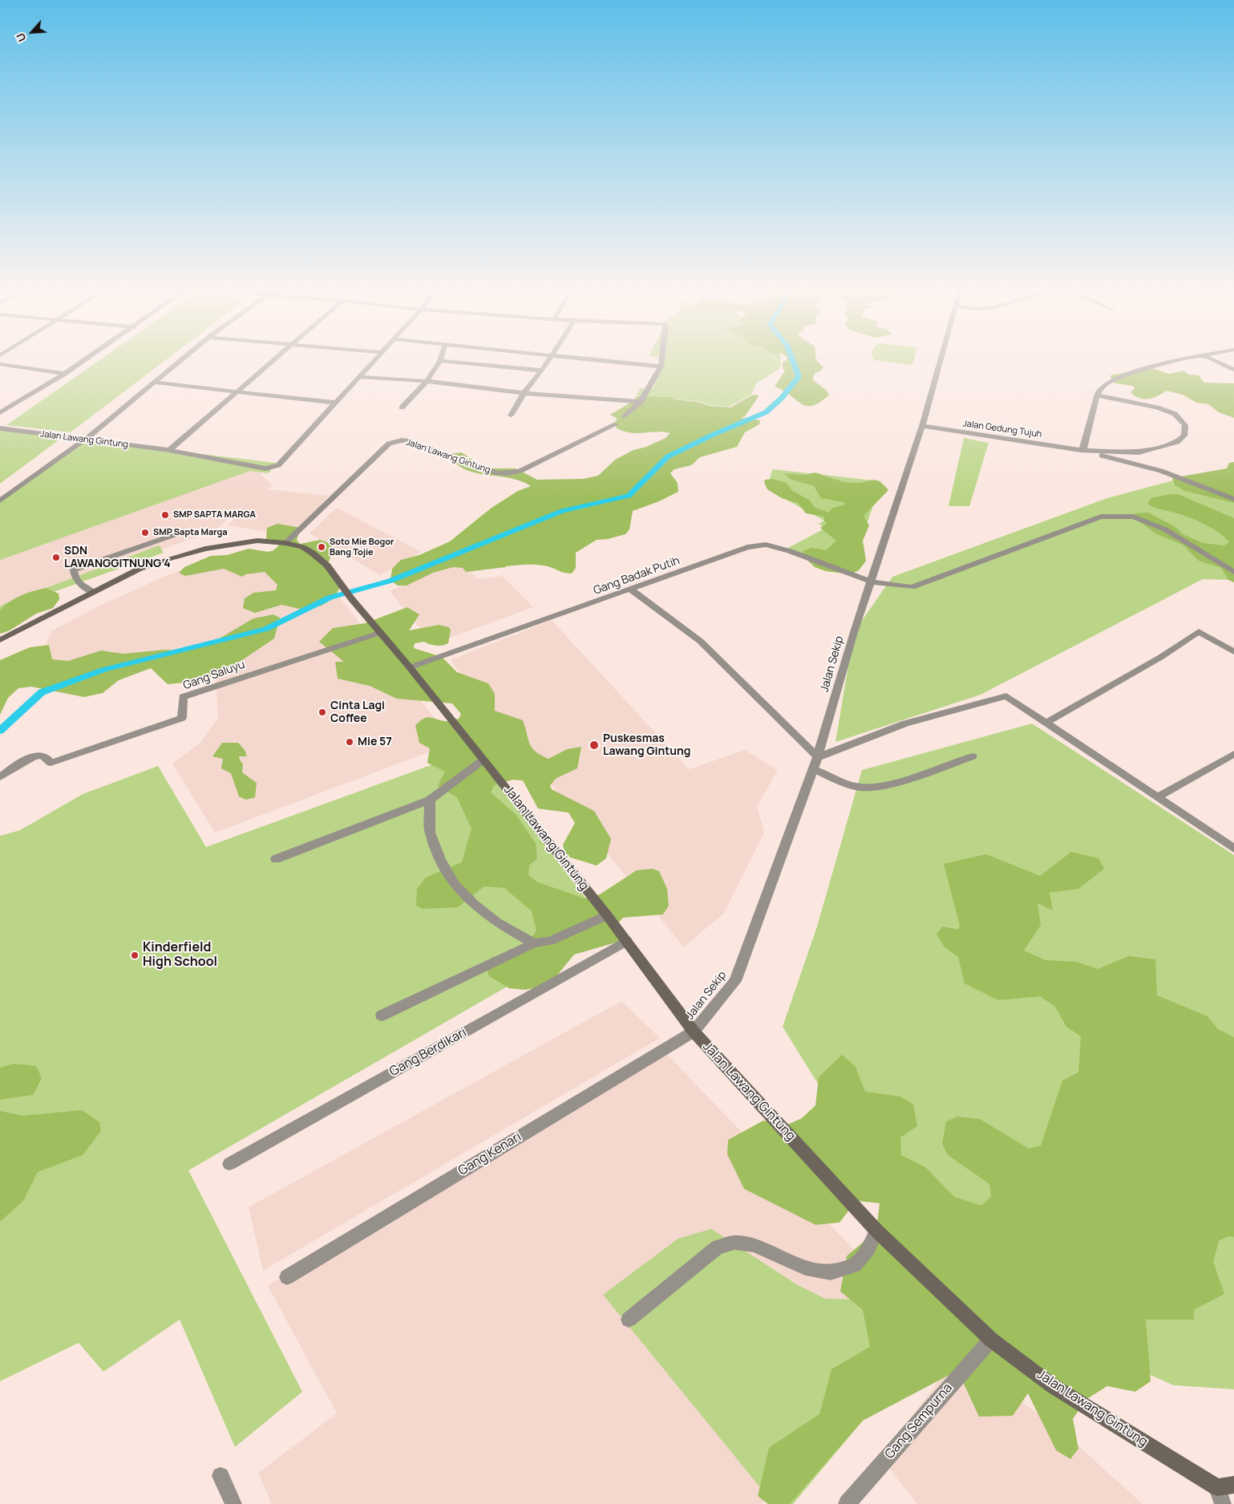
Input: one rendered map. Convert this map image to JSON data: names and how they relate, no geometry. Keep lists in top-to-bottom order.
{
  "streets": {
    "main road": ["Jalan Lawang Gintung"],
    "street": [
      "Jalan Gedung Tujuh",
      "Gang Badak Putih",
      "Jalan Sekip",
      "Gang Saluyu",
      "Gang Berdikari",
      "Gang Kenari",
      "Gang Sempurna"
    ]
  },
  "crossings": [
    ["Jalan Gedung Tujuh", "Jalan Sekip"],
    ["Jalan Lawang Gintung", "Gang Badak Putih"],
    ["Jalan Lawang Gintung", "Jalan Sekip"],
    ["Jalan Lawang Gintung", "Gang Saluyu"],
    ["Jalan Lawang Gintung", "Gang Berdikari"],
    ["Jalan Lawang Gintung", "Gang Kenari"],
    ["Jalan Lawang Gintung", "Gang Sempurna"],
    ["Gang Badak Putih", "Jalan Sekip"],
    ["Jalan Sekip", "Gang Kenari"]
  ],
  "places": [
    "SMP SAPTA MARGA",
    "SMP Sapta Marga",
    "Soto Mie Bogor Bang Tojie",
    "SDN LAWANGGITNUNG 4",
    "Cinta Lagi Coffee",
    "Mie 57",
    "Puskesmas Lawang Gintung",
    "Kinderfield High School"
  ],
  "north": "bottom left"
}
